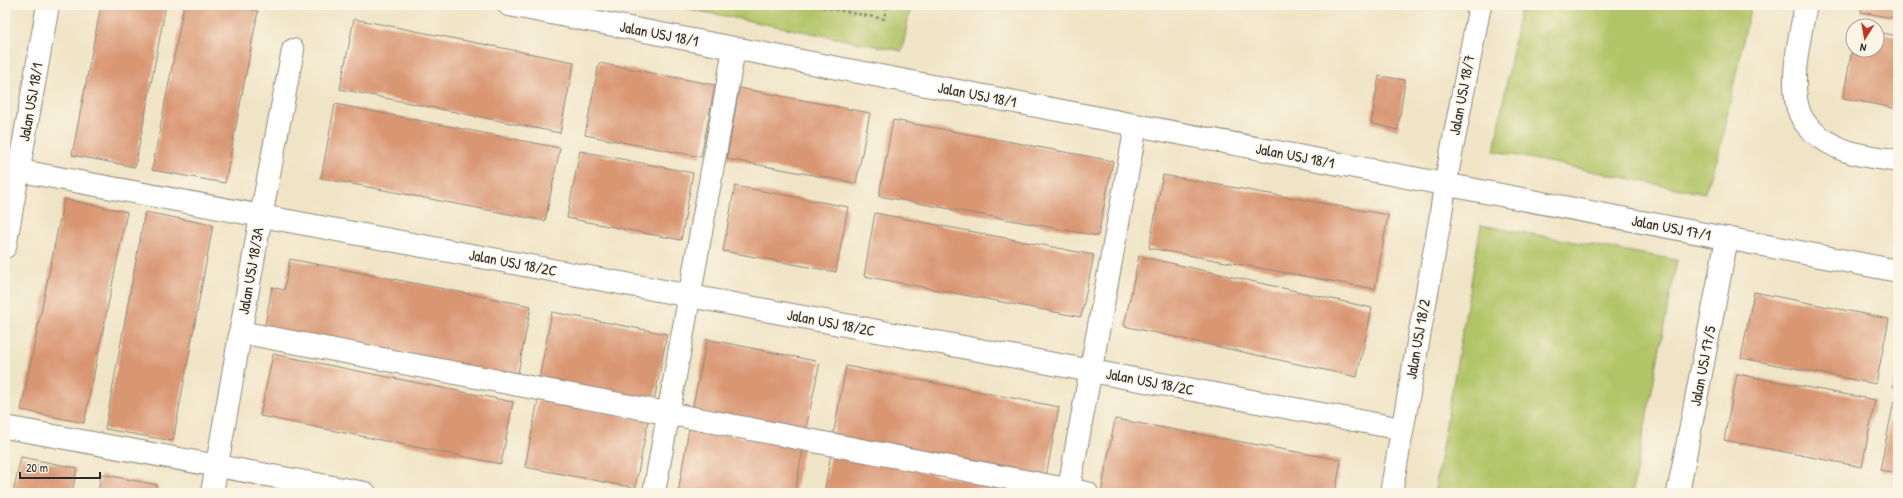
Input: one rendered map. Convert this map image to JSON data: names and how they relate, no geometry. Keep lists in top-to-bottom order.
{
  "streets": {
    "street": [
      "Jalan USJ 18/1",
      "Jalan USJ 18/7",
      "Jalan USJ 17/1",
      "Jalan USJ 18/2C",
      "Jalan USJ 18/3A",
      "Jalan USJ 18/2",
      "Jalan USJ 17/5"
    ]
  },
  "crossings": [
    ["Jalan USJ 18/1", "Jalan USJ 18/7"],
    ["Jalan USJ 18/1", "Jalan USJ 17/1"],
    ["Jalan USJ 18/1", "Jalan USJ 18/2C"],
    ["Jalan USJ 18/1", "Jalan USJ 18/2"],
    ["Jalan USJ 18/7", "Jalan USJ 17/1"],
    ["Jalan USJ 18/7", "Jalan USJ 18/2"],
    ["Jalan USJ 17/1", "Jalan USJ 18/2"],
    ["Jalan USJ 17/1", "Jalan USJ 17/5"],
    ["Jalan USJ 18/2C", "Jalan USJ 18/3A"],
    ["Jalan USJ 18/2C", "Jalan USJ 18/2"]
  ],
  "scale_bar": "20 m",
  "north": "bottom"
}
